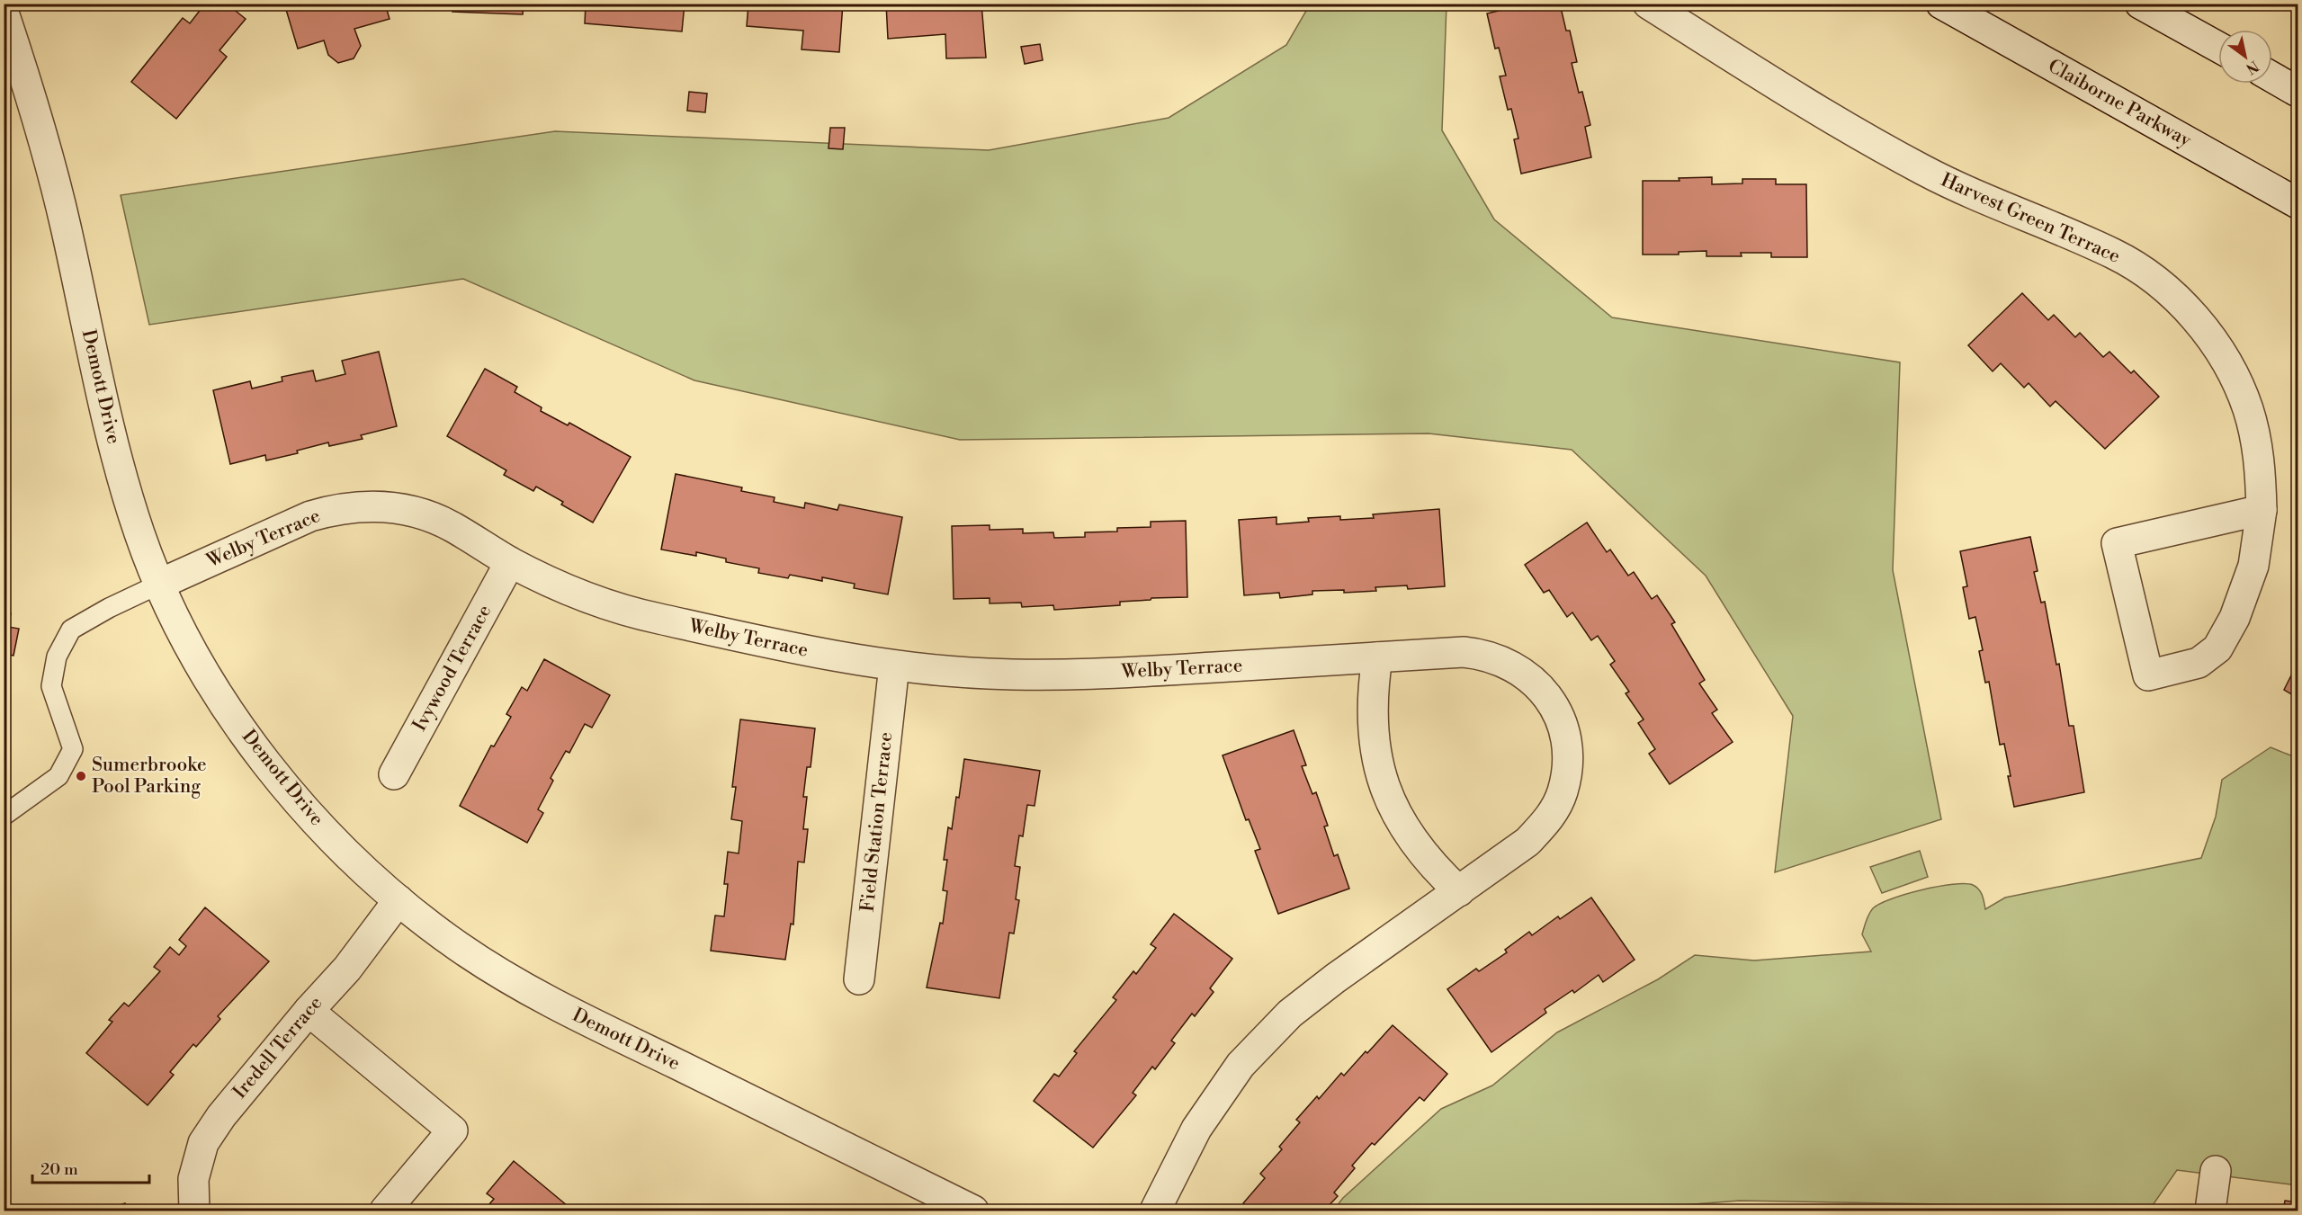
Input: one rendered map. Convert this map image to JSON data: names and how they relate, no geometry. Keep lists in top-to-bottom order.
{
  "streets": {
    "street": [
      "Claiborne Parkway",
      "Harvest Green Terrace",
      "Demott Drive",
      "Welby Terrace",
      "Ivywood Terrace",
      "Field Station Terrace",
      "Iredell Terrace"
    ]
  },
  "crossings": [
    ["Demott Drive", "Welby Terrace"],
    ["Demott Drive", "Iredell Terrace"],
    ["Welby Terrace", "Ivywood Terrace"],
    ["Welby Terrace", "Field Station Terrace"]
  ],
  "places": ["Sumerbrooke Pool Parking"],
  "scale_bar": "20 m",
  "north": "bottom right"
}
